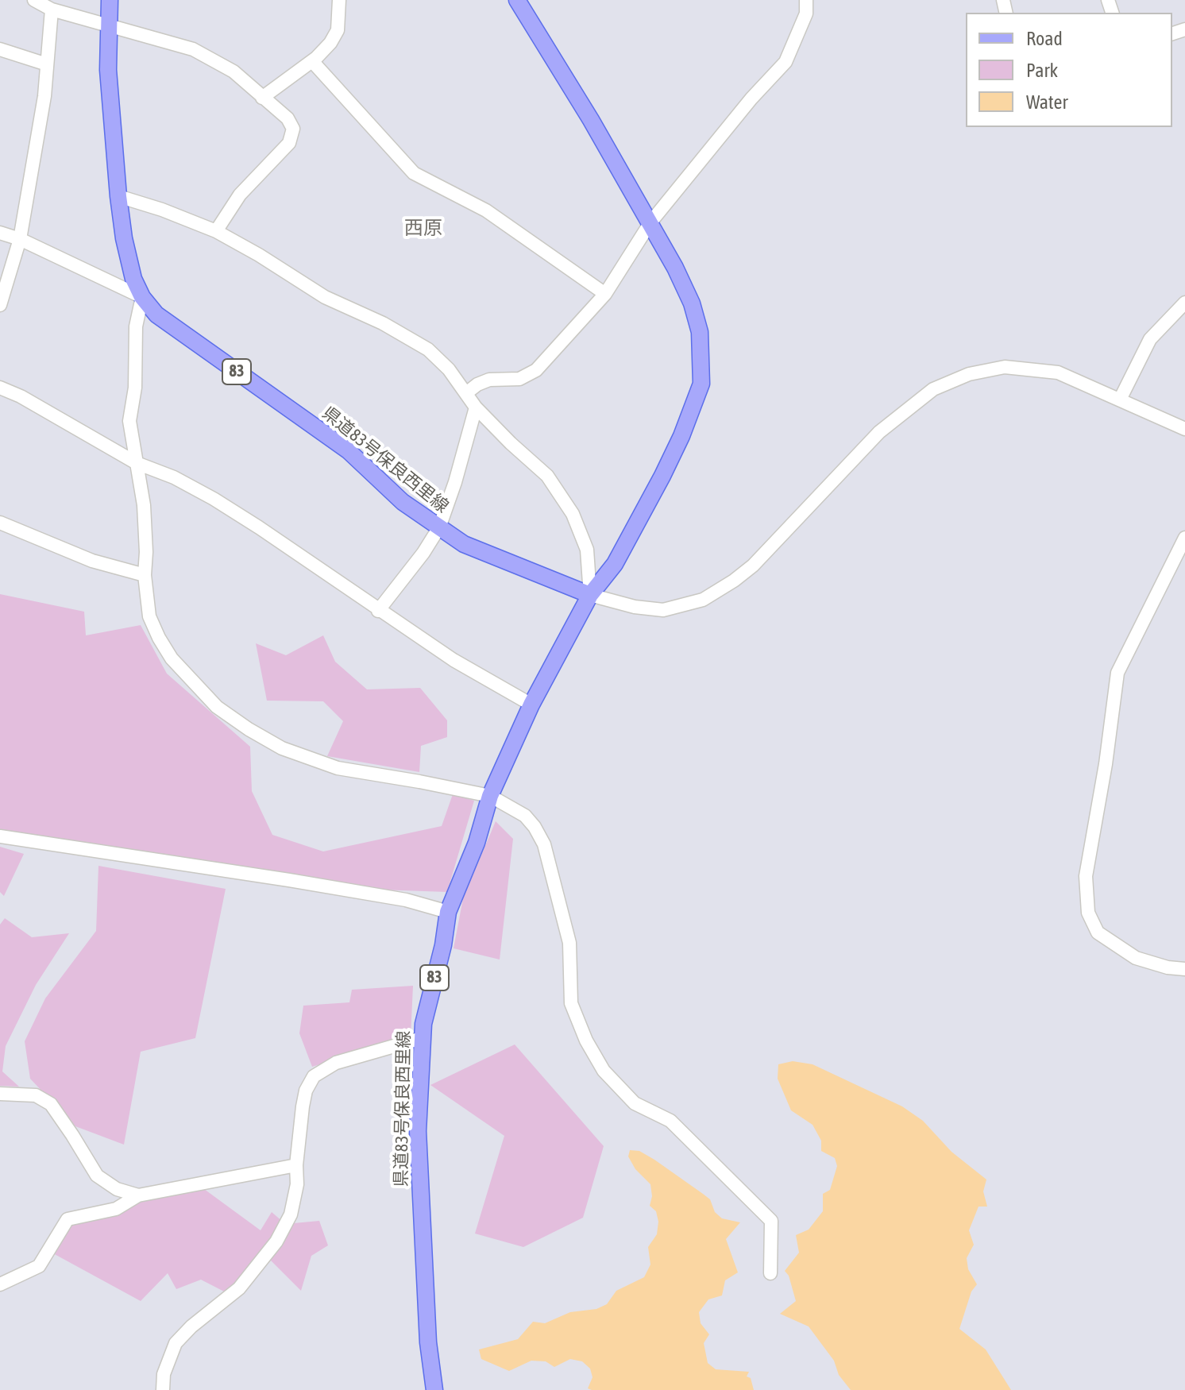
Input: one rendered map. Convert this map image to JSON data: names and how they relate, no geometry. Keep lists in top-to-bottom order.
{
  "streets": {
    "main road": ["83", "県道83号保良西里線"]
  },
  "districts": ["西原"],
  "legend": ["Road", "Park", "Water"]
}
